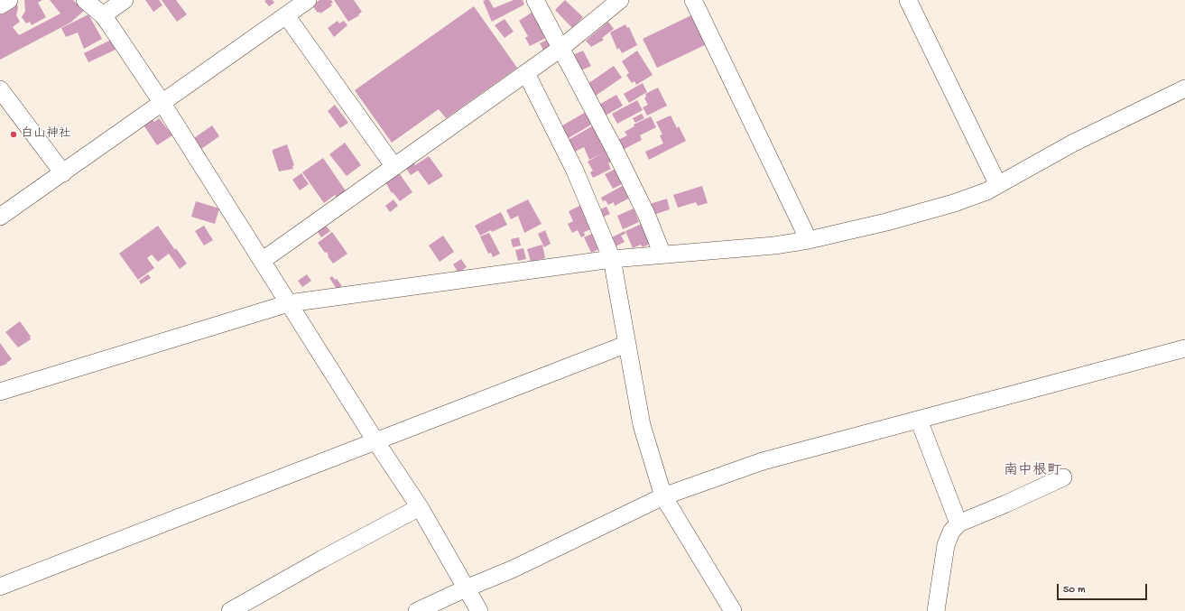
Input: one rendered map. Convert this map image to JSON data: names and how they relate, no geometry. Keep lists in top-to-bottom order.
{
  "districts": ["南中根町"],
  "places": ["白山神社"],
  "scale_bar": "50 m"
}
